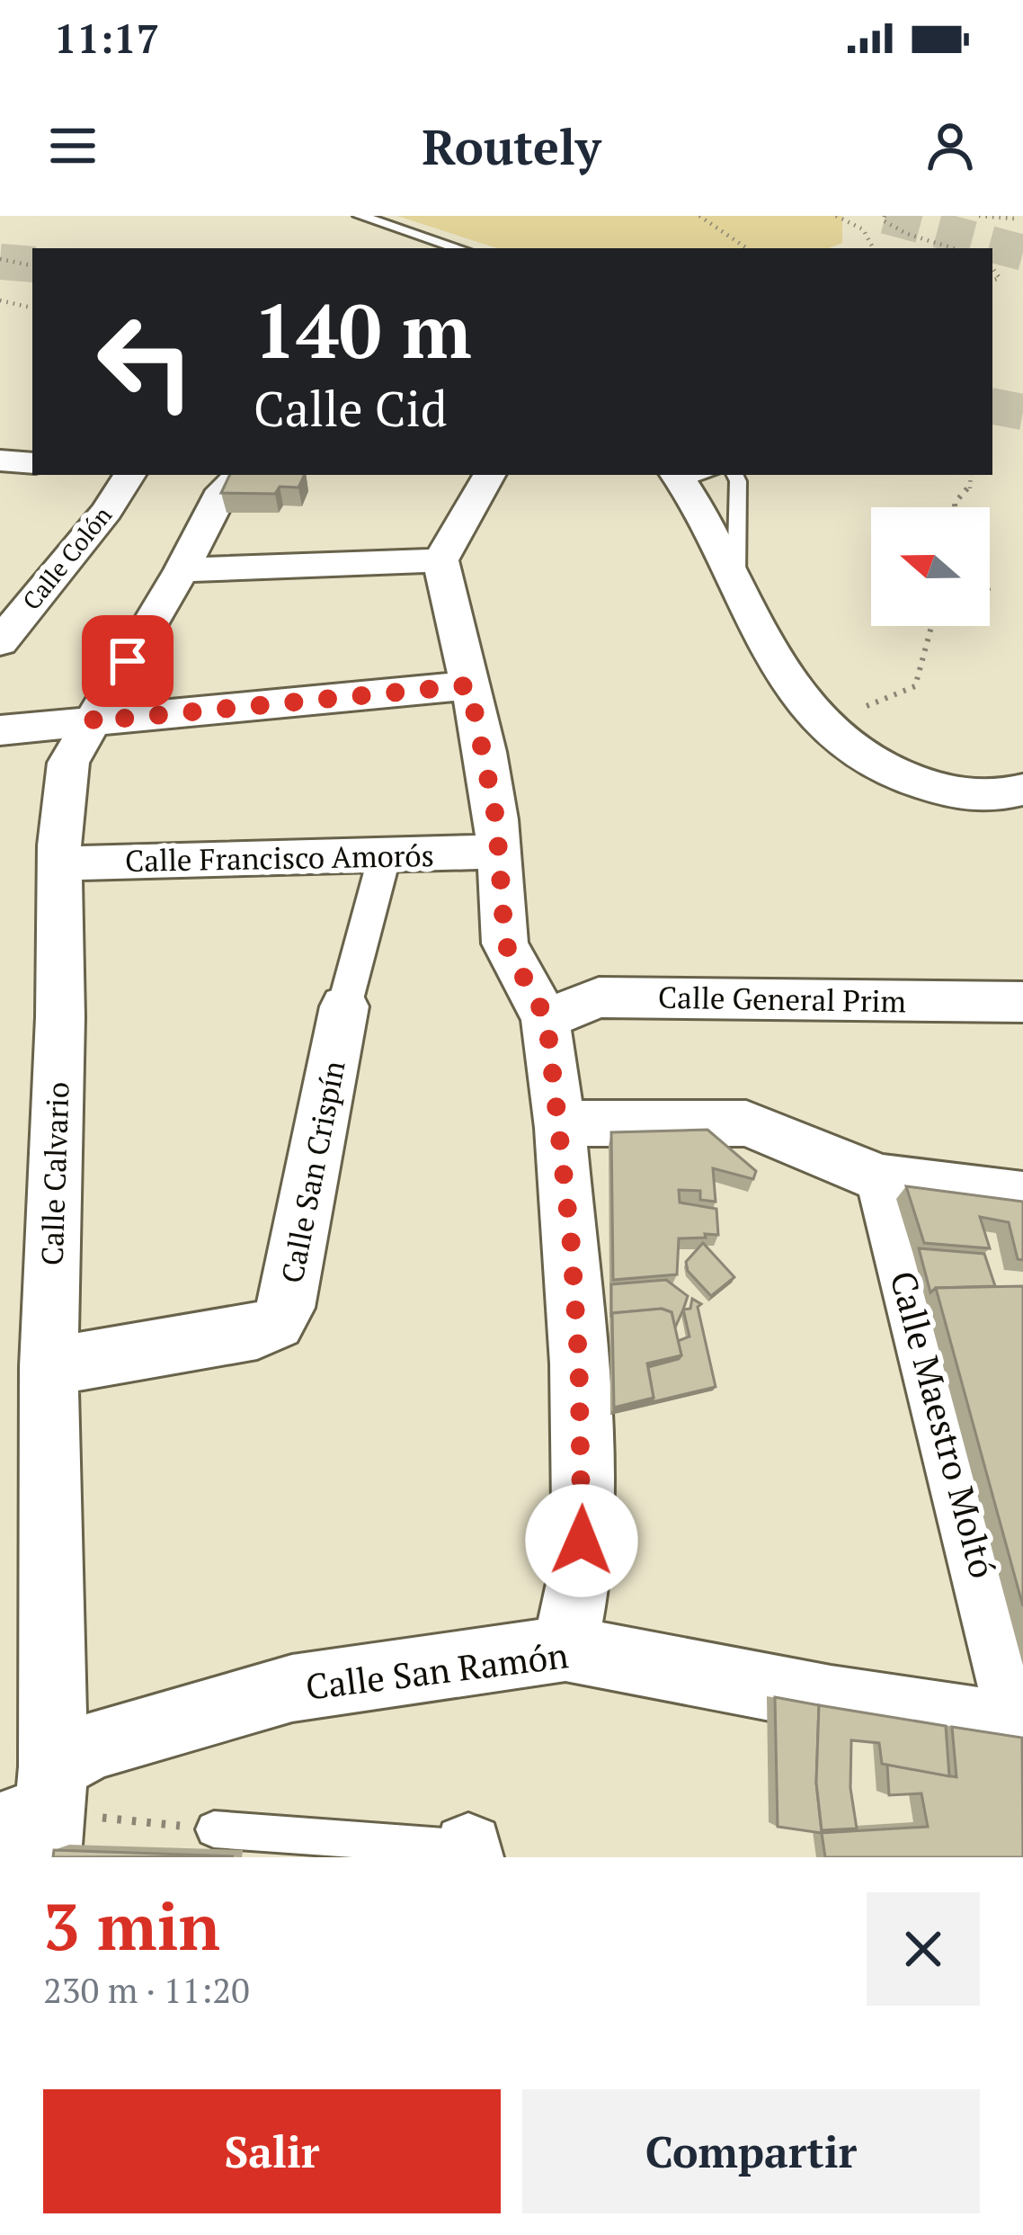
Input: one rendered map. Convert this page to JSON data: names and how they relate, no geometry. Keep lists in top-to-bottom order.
{
  "streets": {
    "street": [
      "Calle Colón",
      "Calle Francisco Amorós",
      "Calle General Prim",
      "Calle San Crispín",
      "Calle Calvario",
      "Calle Maestro Moltó",
      "Calle San Ramón"
    ]
  },
  "crossings": [
    ["Calle Francisco Amorós", "Calle San Crispín"],
    ["Calle Francisco Amorós", "Calle Calvario"],
    ["Calle San Crispín", "Calle Calvario"],
    ["Calle Calvario", "Calle San Ramón"],
    ["Calle Maestro Moltó", "Calle San Ramón"]
  ],
  "north": "left",
  "page": {
    "status": "11:17",
    "header": "Routely",
    "turn": ["140 m", "Calle Cid"],
    "heading": ["3 min", "230 m · 11:20"],
    "buttons": ["Salir", "Compartir"]
  }
}
